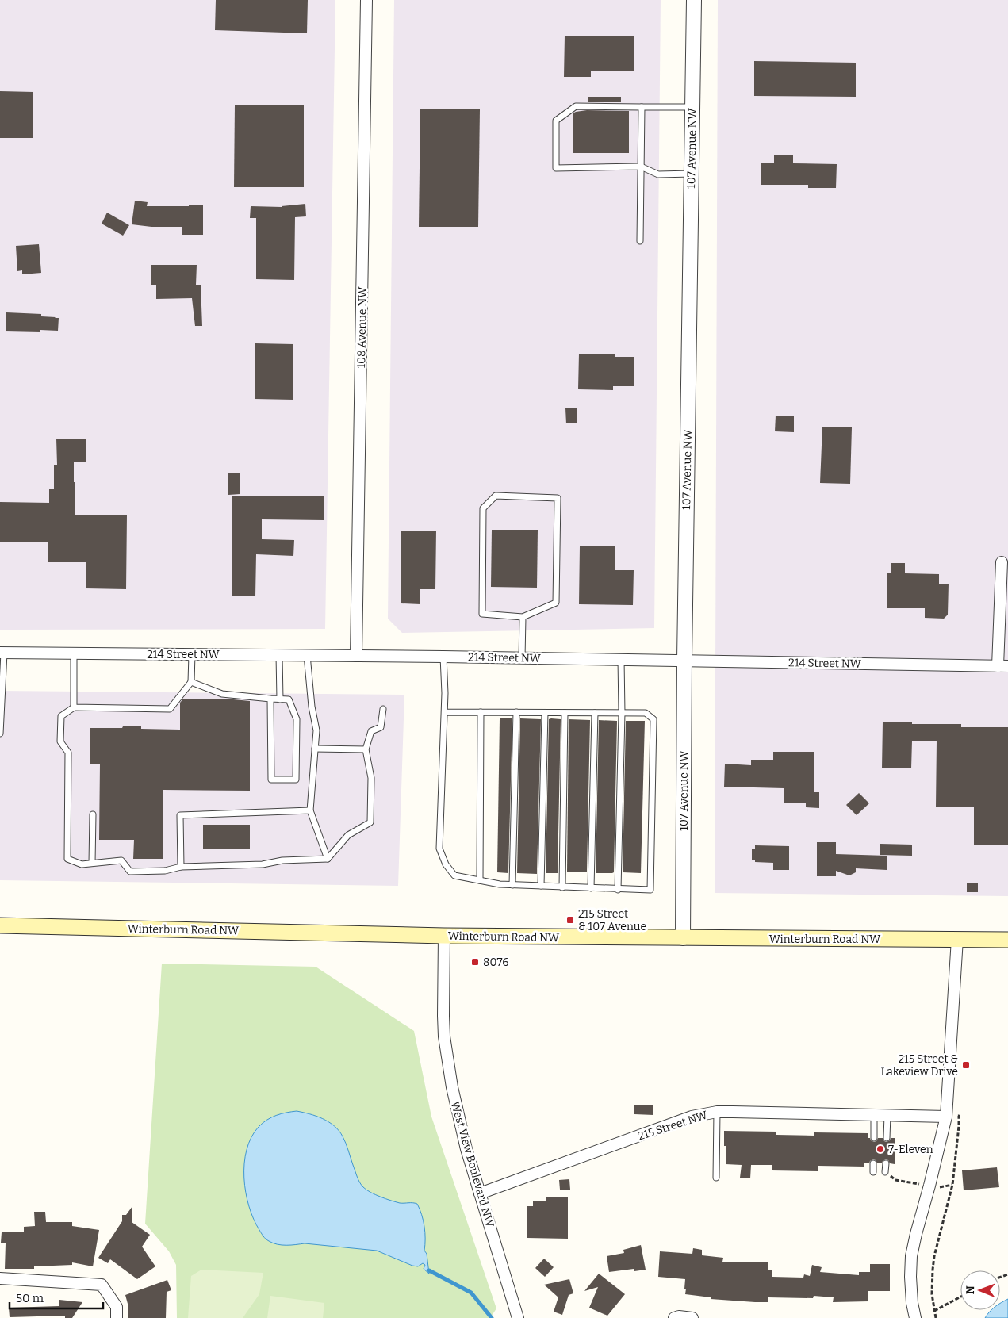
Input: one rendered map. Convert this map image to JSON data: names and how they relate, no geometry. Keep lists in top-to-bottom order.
{
  "streets": {
    "main road": ["Winterburn Road NW"],
    "street": [
      "107 Avenue NW",
      "108 Avenue NW",
      "214 Street NW",
      "215 Street NW",
      "West View Boulevard NW"
    ]
  },
  "crossings": [
    ["107 Avenue NW", "214 Street NW"],
    ["107 Avenue NW", "Winterburn Road NW"],
    ["108 Avenue NW", "214 Street NW"],
    ["Winterburn Road NW", "West View Boulevard NW"],
    ["215 Street NW", "West View Boulevard NW"]
  ],
  "places": {
    "transit": ["215 Street & 107 Avenue", "8076", "215 Street & Lakeview Drive"],
    "other": ["7-Eleven"]
  },
  "scale_bar": "50 m",
  "north": "left"
}
